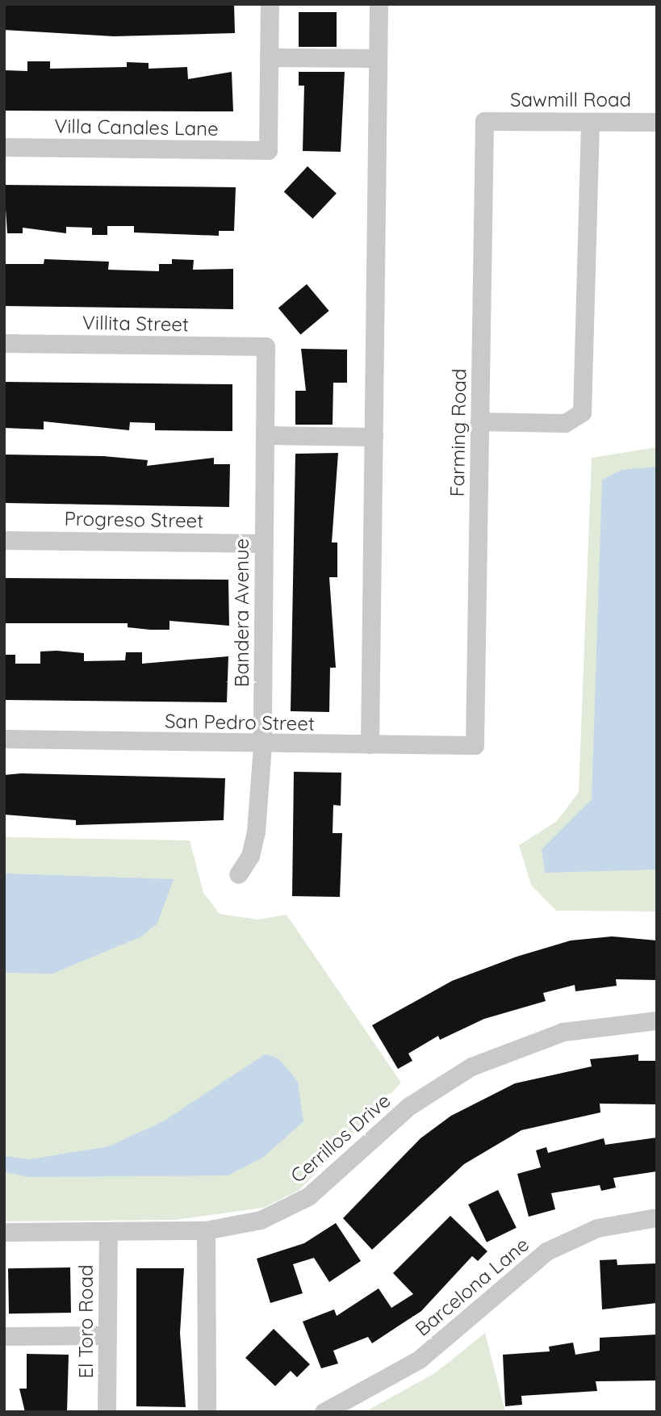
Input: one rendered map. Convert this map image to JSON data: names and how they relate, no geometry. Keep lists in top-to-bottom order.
{
  "streets": {
    "street": [
      "Sawmill Road",
      "Villa Canales Lane",
      "Villita Street",
      "Farming Road",
      "Progreso Street",
      "Bandera Avenue",
      "San Pedro Street",
      "Cerrillos Drive",
      "Barcelona Lane",
      "El Toro Road"
    ]
  },
  "crossings": [
    ["Sawmill Road", "Farming Road"],
    ["Villita Street", "Bandera Avenue"],
    ["Farming Road", "San Pedro Street"],
    ["Progreso Street", "Bandera Avenue"],
    ["Bandera Avenue", "San Pedro Street"],
    ["Cerrillos Drive", "El Toro Road"]
  ]
}
